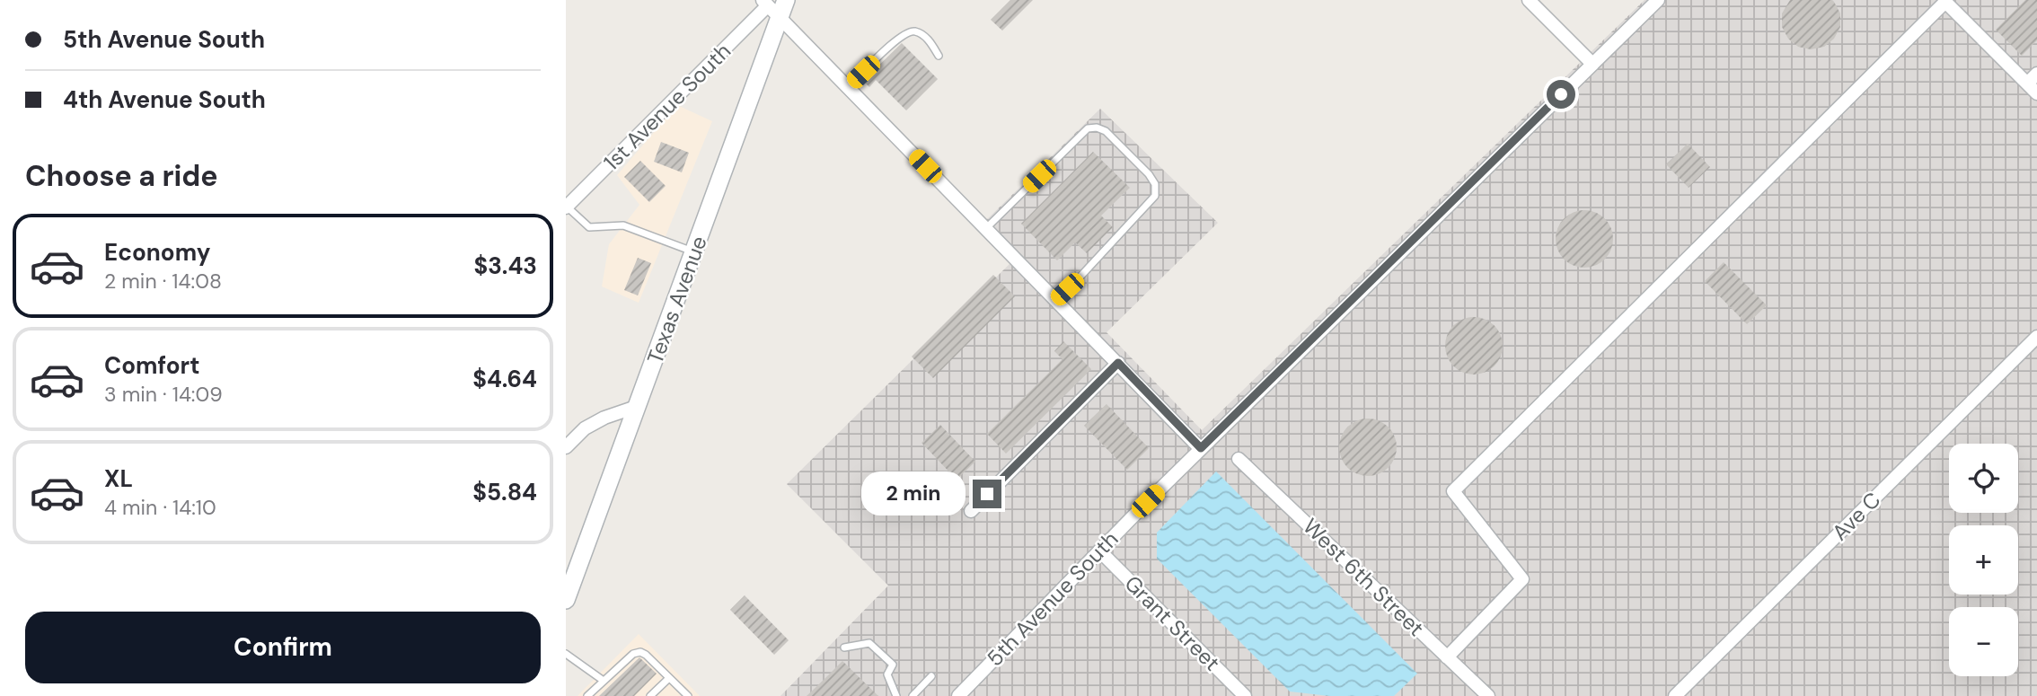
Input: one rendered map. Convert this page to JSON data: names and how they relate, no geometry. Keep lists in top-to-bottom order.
{
  "streets": {
    "main road": ["Texas Avenue"],
    "street": [
      "1st Avenue South",
      "Ave C",
      "West 6th Street",
      "5th Avenue South",
      "Grant Street"
    ]
  },
  "crossings": [
    ["1st Avenue South", "Texas Avenue"],
    ["5th Avenue South", "Grant Street"]
  ],
  "page": {
    "banner": ["5th Avenue South", "4th Avenue South"],
    "heading": "Choose a ride",
    "list": [
      {
        "name": "Economy",
        "note": "2 min · 14:08",
        "value": "$3.43"
      },
      {
        "name": "Comfort",
        "note": "3 min · 14:09",
        "value": "$4.64"
      },
      {
        "name": "XL",
        "note": "4 min · 14:10",
        "value": "$5.84"
      }
    ],
    "map_buttons": ["+", "−"],
    "bubble": "2 min",
    "buttons": "Confirm"
  }
}
